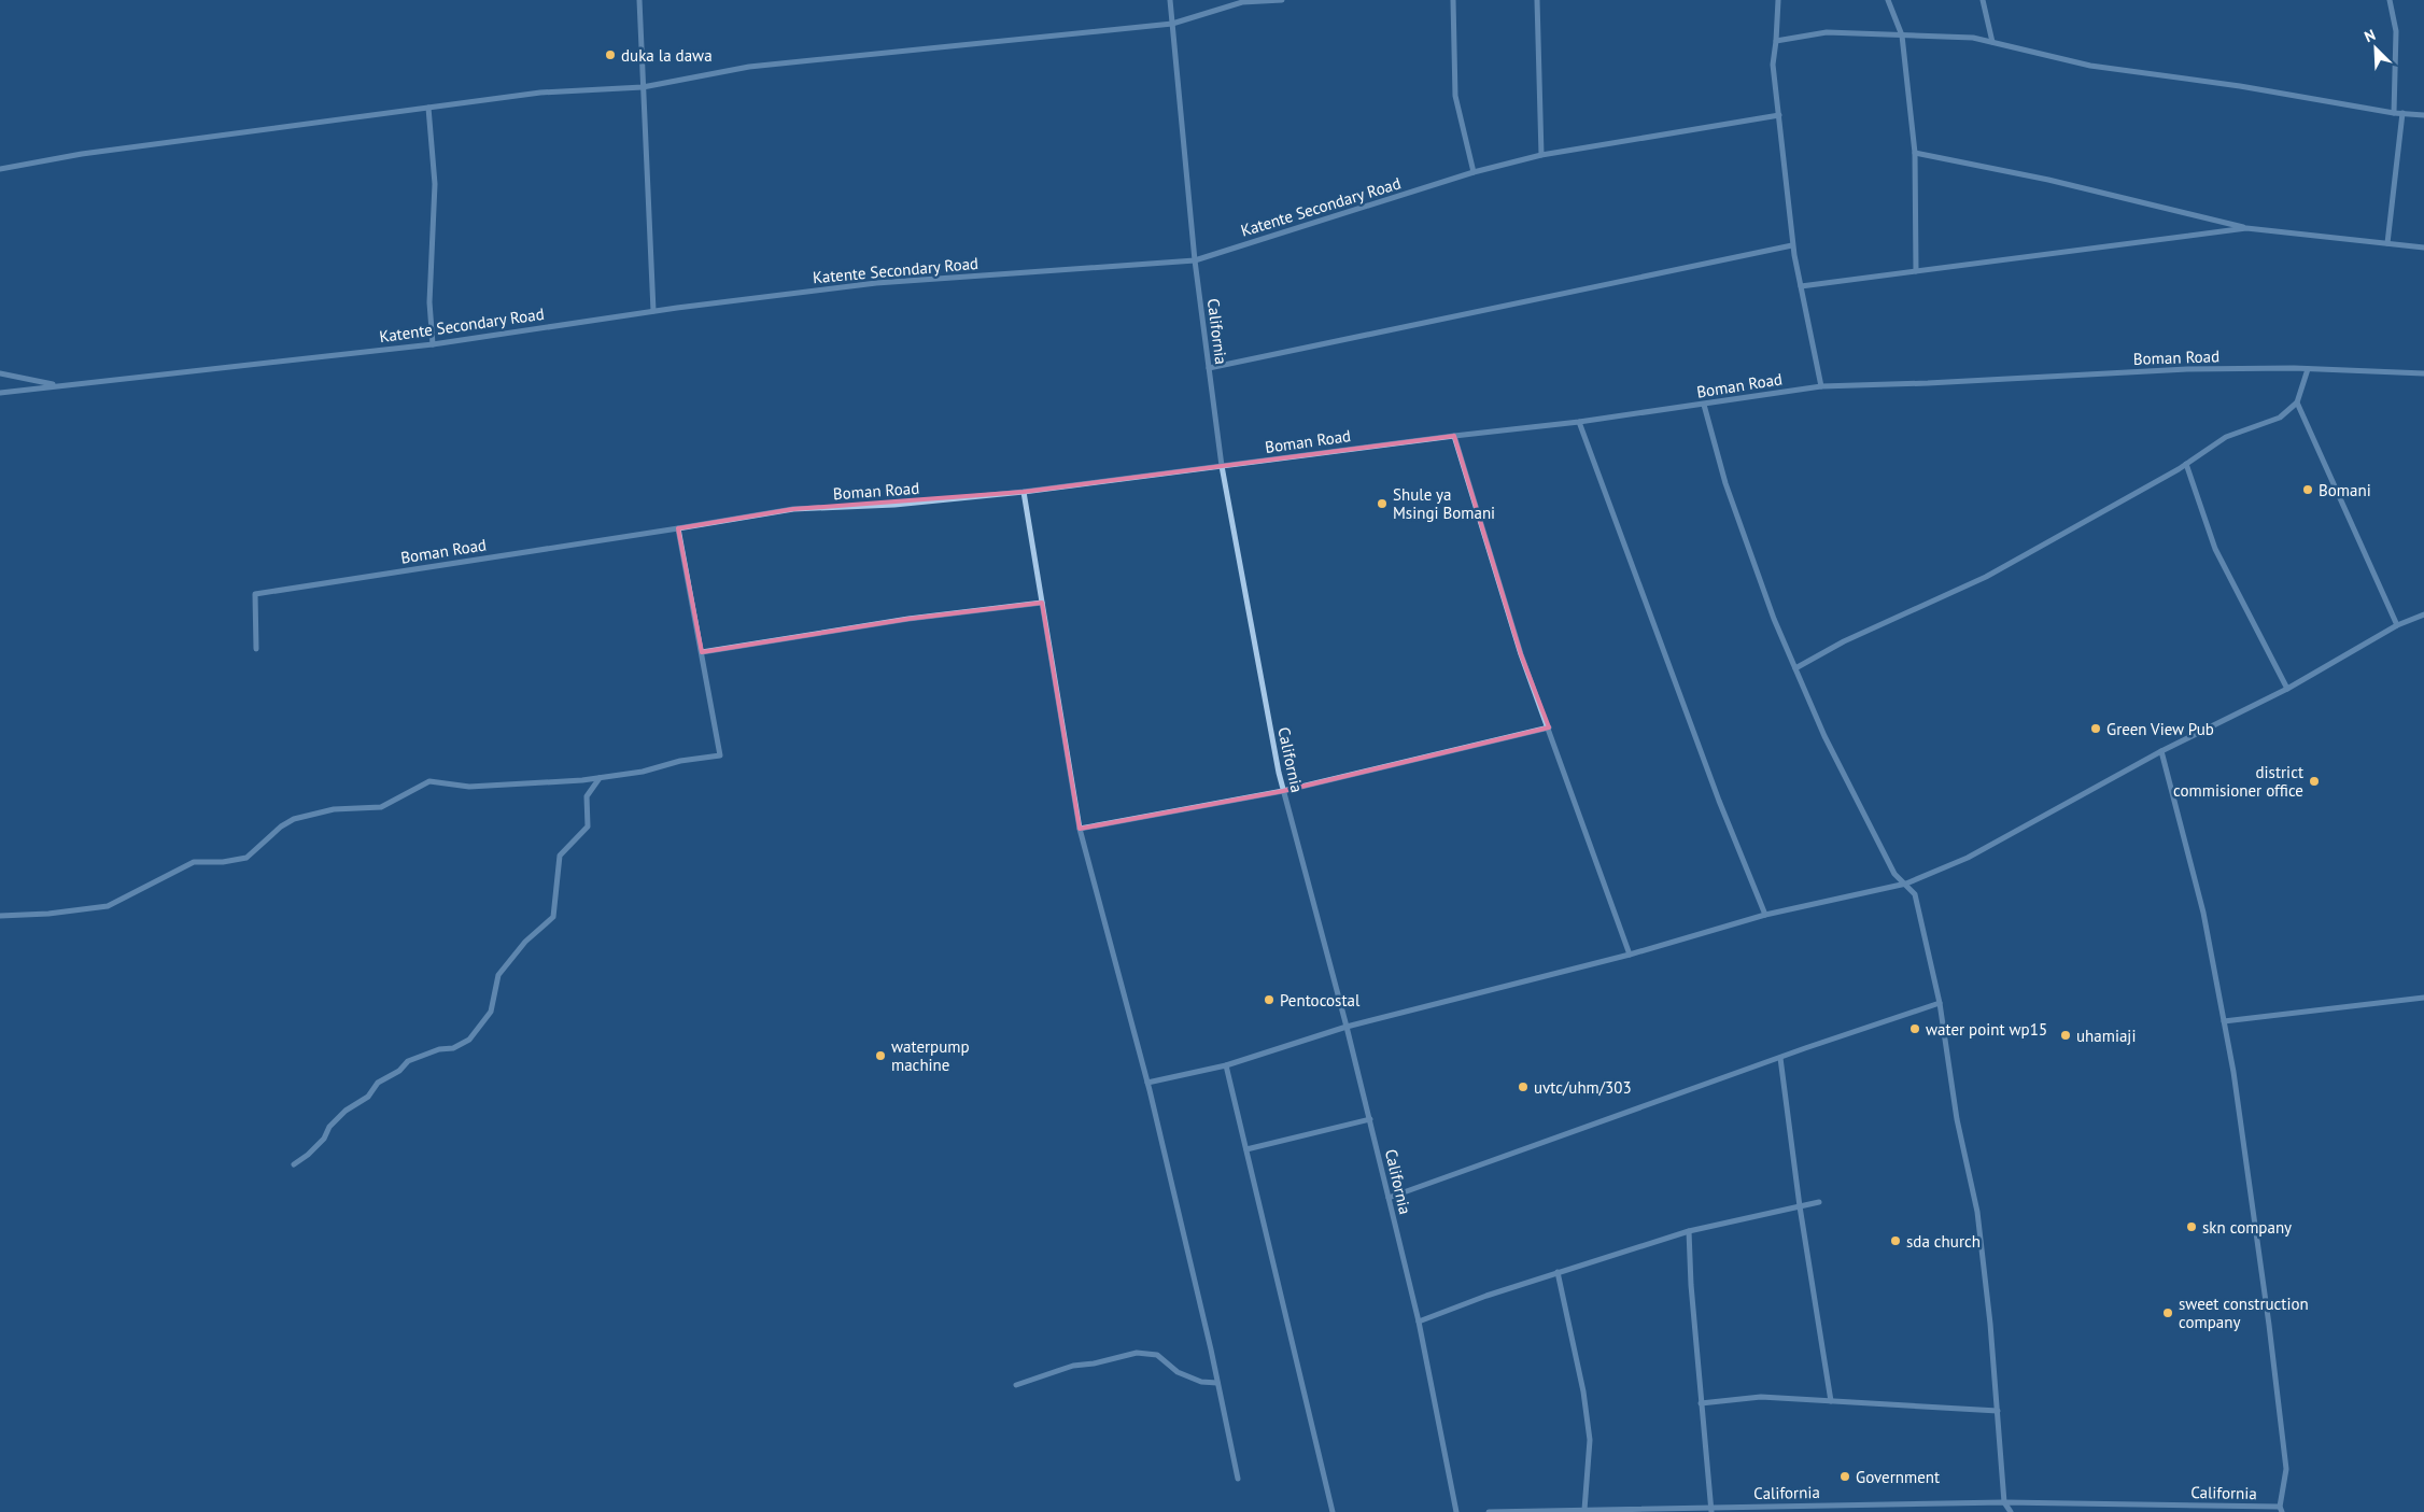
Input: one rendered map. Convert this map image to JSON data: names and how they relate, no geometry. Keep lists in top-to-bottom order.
{
  "streets": {
    "street": ["Katente Secondary Road", "California", "Boman Road"]
  },
  "crossings": [
    ["Katente Secondary Road", "California"],
    ["California", "Boman Road"]
  ],
  "places": [
    "duka la dawa",
    "Bomani",
    "Shule ya Msingi Bomani",
    "Green View Pub",
    "district commisioner office",
    "Pentocostal",
    "water point wp15",
    "uhamiaji",
    "waterpump machine",
    "uvtc/uhm/303",
    "skn company",
    "sda church",
    "sweet construction company",
    "Government"
  ],
  "north": "top left"
}
